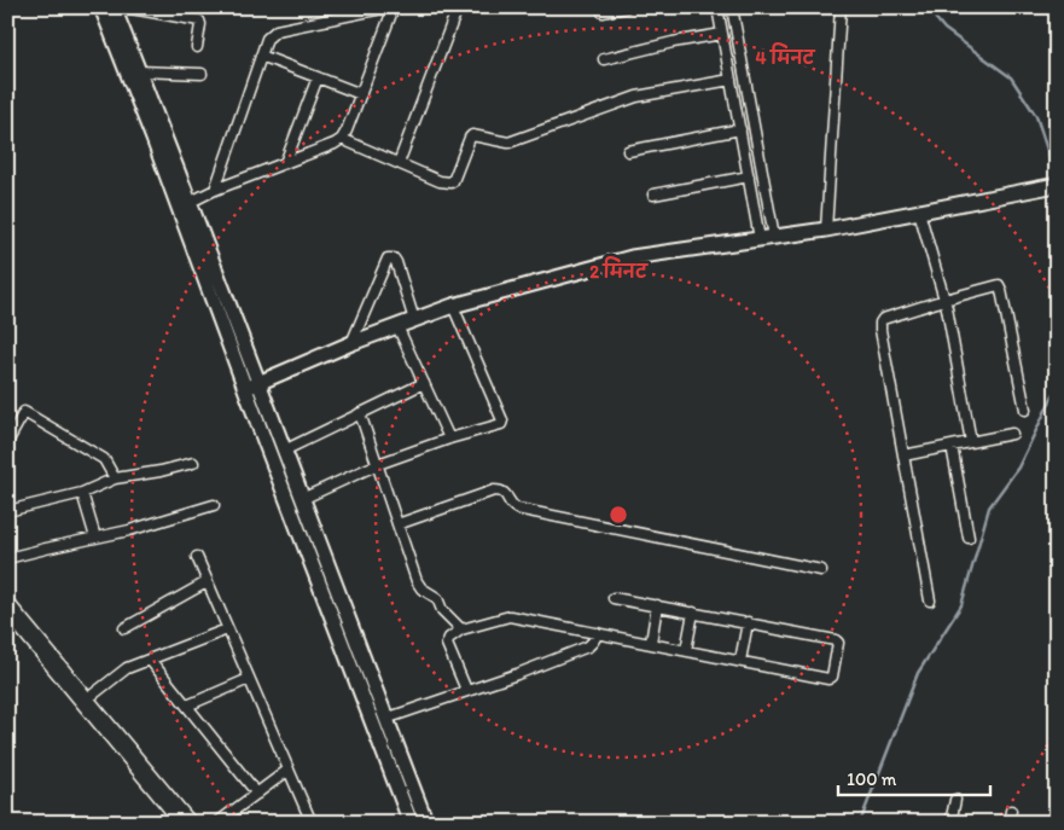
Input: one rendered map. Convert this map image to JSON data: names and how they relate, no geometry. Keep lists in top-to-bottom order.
{
  "scale_bar": "100 m",
  "rings": ["4 मिनट", "2 मिनट"]
}
